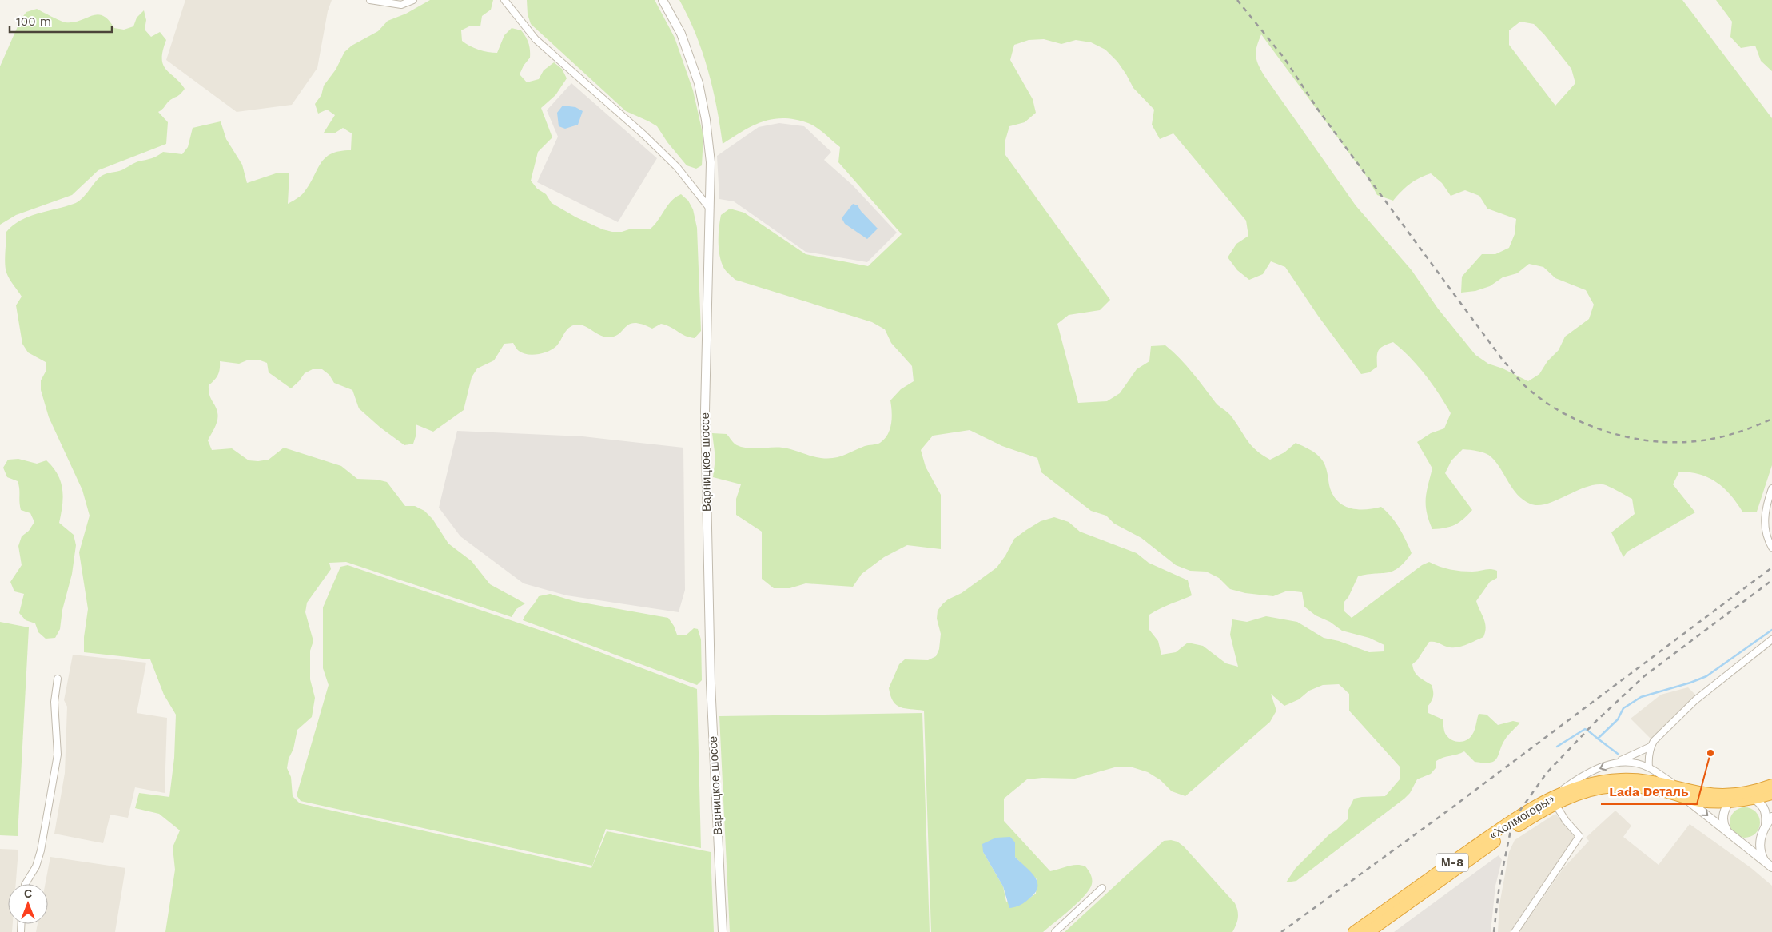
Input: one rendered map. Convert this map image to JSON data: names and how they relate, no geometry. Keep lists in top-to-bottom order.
{
  "streets": {
    "highway": ["«Холмогоры»", "М-8"],
    "street": ["Варницкое шоссе"]
  },
  "crossings": [
    ["«Холмогоры»", "М-8"]
  ],
  "places": ["Lada Dеталь"],
  "scale_bar": "100 m",
  "north": "top"
}
